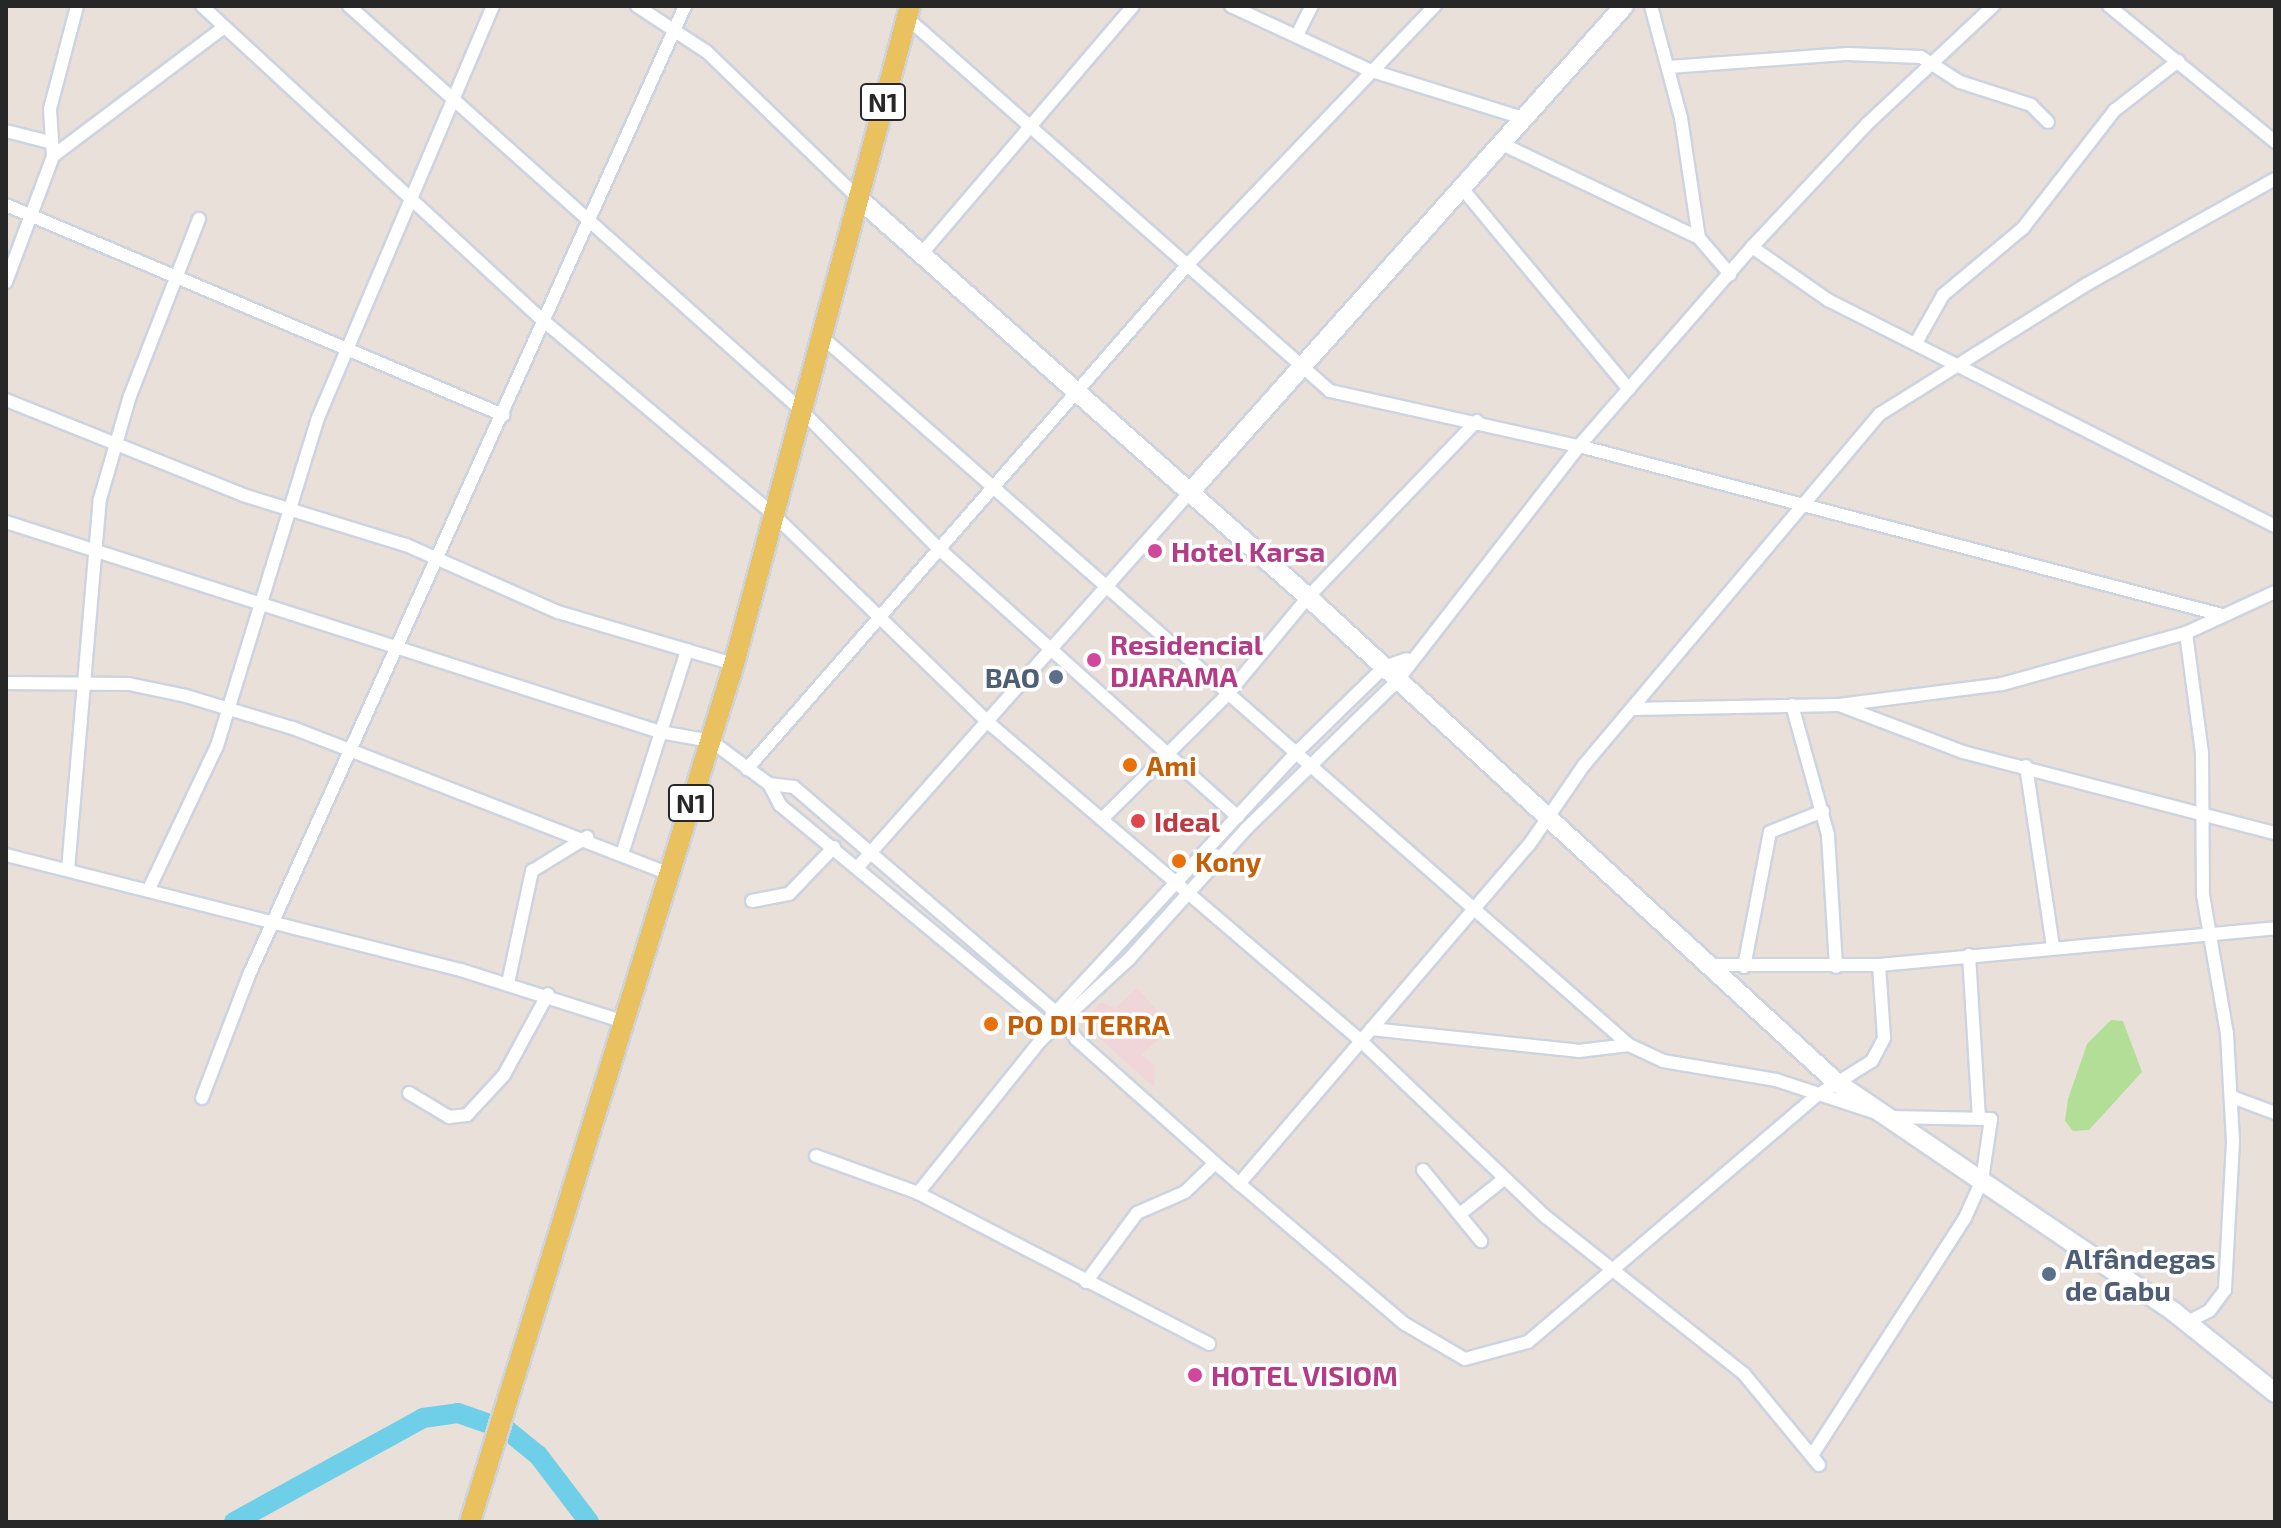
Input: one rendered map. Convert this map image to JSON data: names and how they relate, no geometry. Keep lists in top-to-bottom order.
{
  "streets": {
    "main road": ["N1"]
  },
  "places": [
    "Hotel Karsa",
    "Residencial DJARAMA",
    "BAO",
    "Ami",
    "Ideal",
    "Kony",
    "PO DI TERRA",
    "Alfândegas de Gabu",
    "HOTEL VISIOM"
  ]
}
